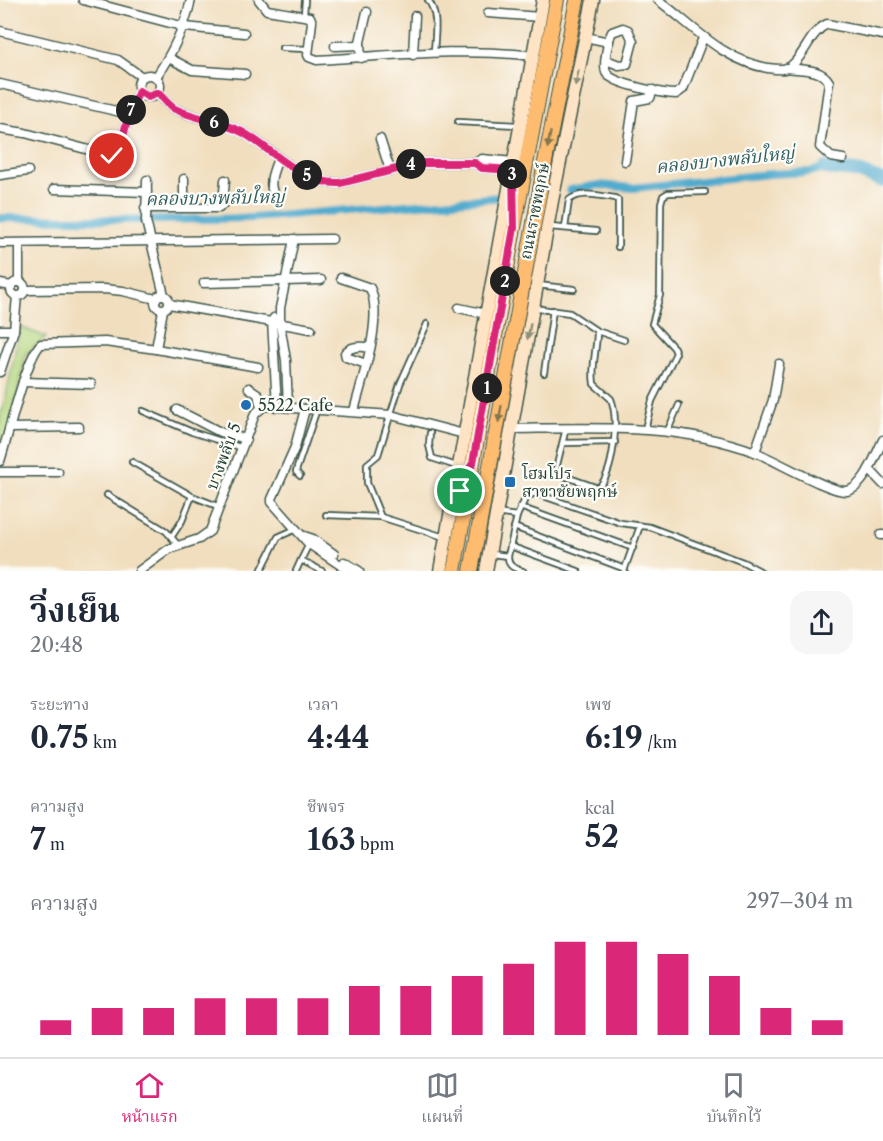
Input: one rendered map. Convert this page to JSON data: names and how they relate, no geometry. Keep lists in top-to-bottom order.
{
  "streets": {
    "main road": ["ถนนราชพฤกษ์"],
    "street": ["บางพลับ 5"]
  },
  "water": ["คลองบางพลับใหญ่"],
  "places": {
    "other": ["5522 Cafe"],
    "transit": ["โฮมโปร สาขาชัยพฤกษ์"]
  },
  "page": {
    "pins": [
      "7",
      "6",
      "4",
      "3",
      "5",
      "2",
      "1"
    ],
    "heading": ["วิ่งเย็น", "20:48"],
    "stats": [
      ["ระยะทาง", "0.75 km"],
      ["เวลา", "4:44"],
      ["เพซ", "6:19 /km"],
      ["ความสูง", "7 m"],
      ["ชีพจร", "163 bpm"],
      ["kcal", "52"]
    ],
    "chart": ["ความสูง", "297–304 m"],
    "tabs": ["หน้าแรก", "แผนที่", "บันทึกไว้"]
  }
}
